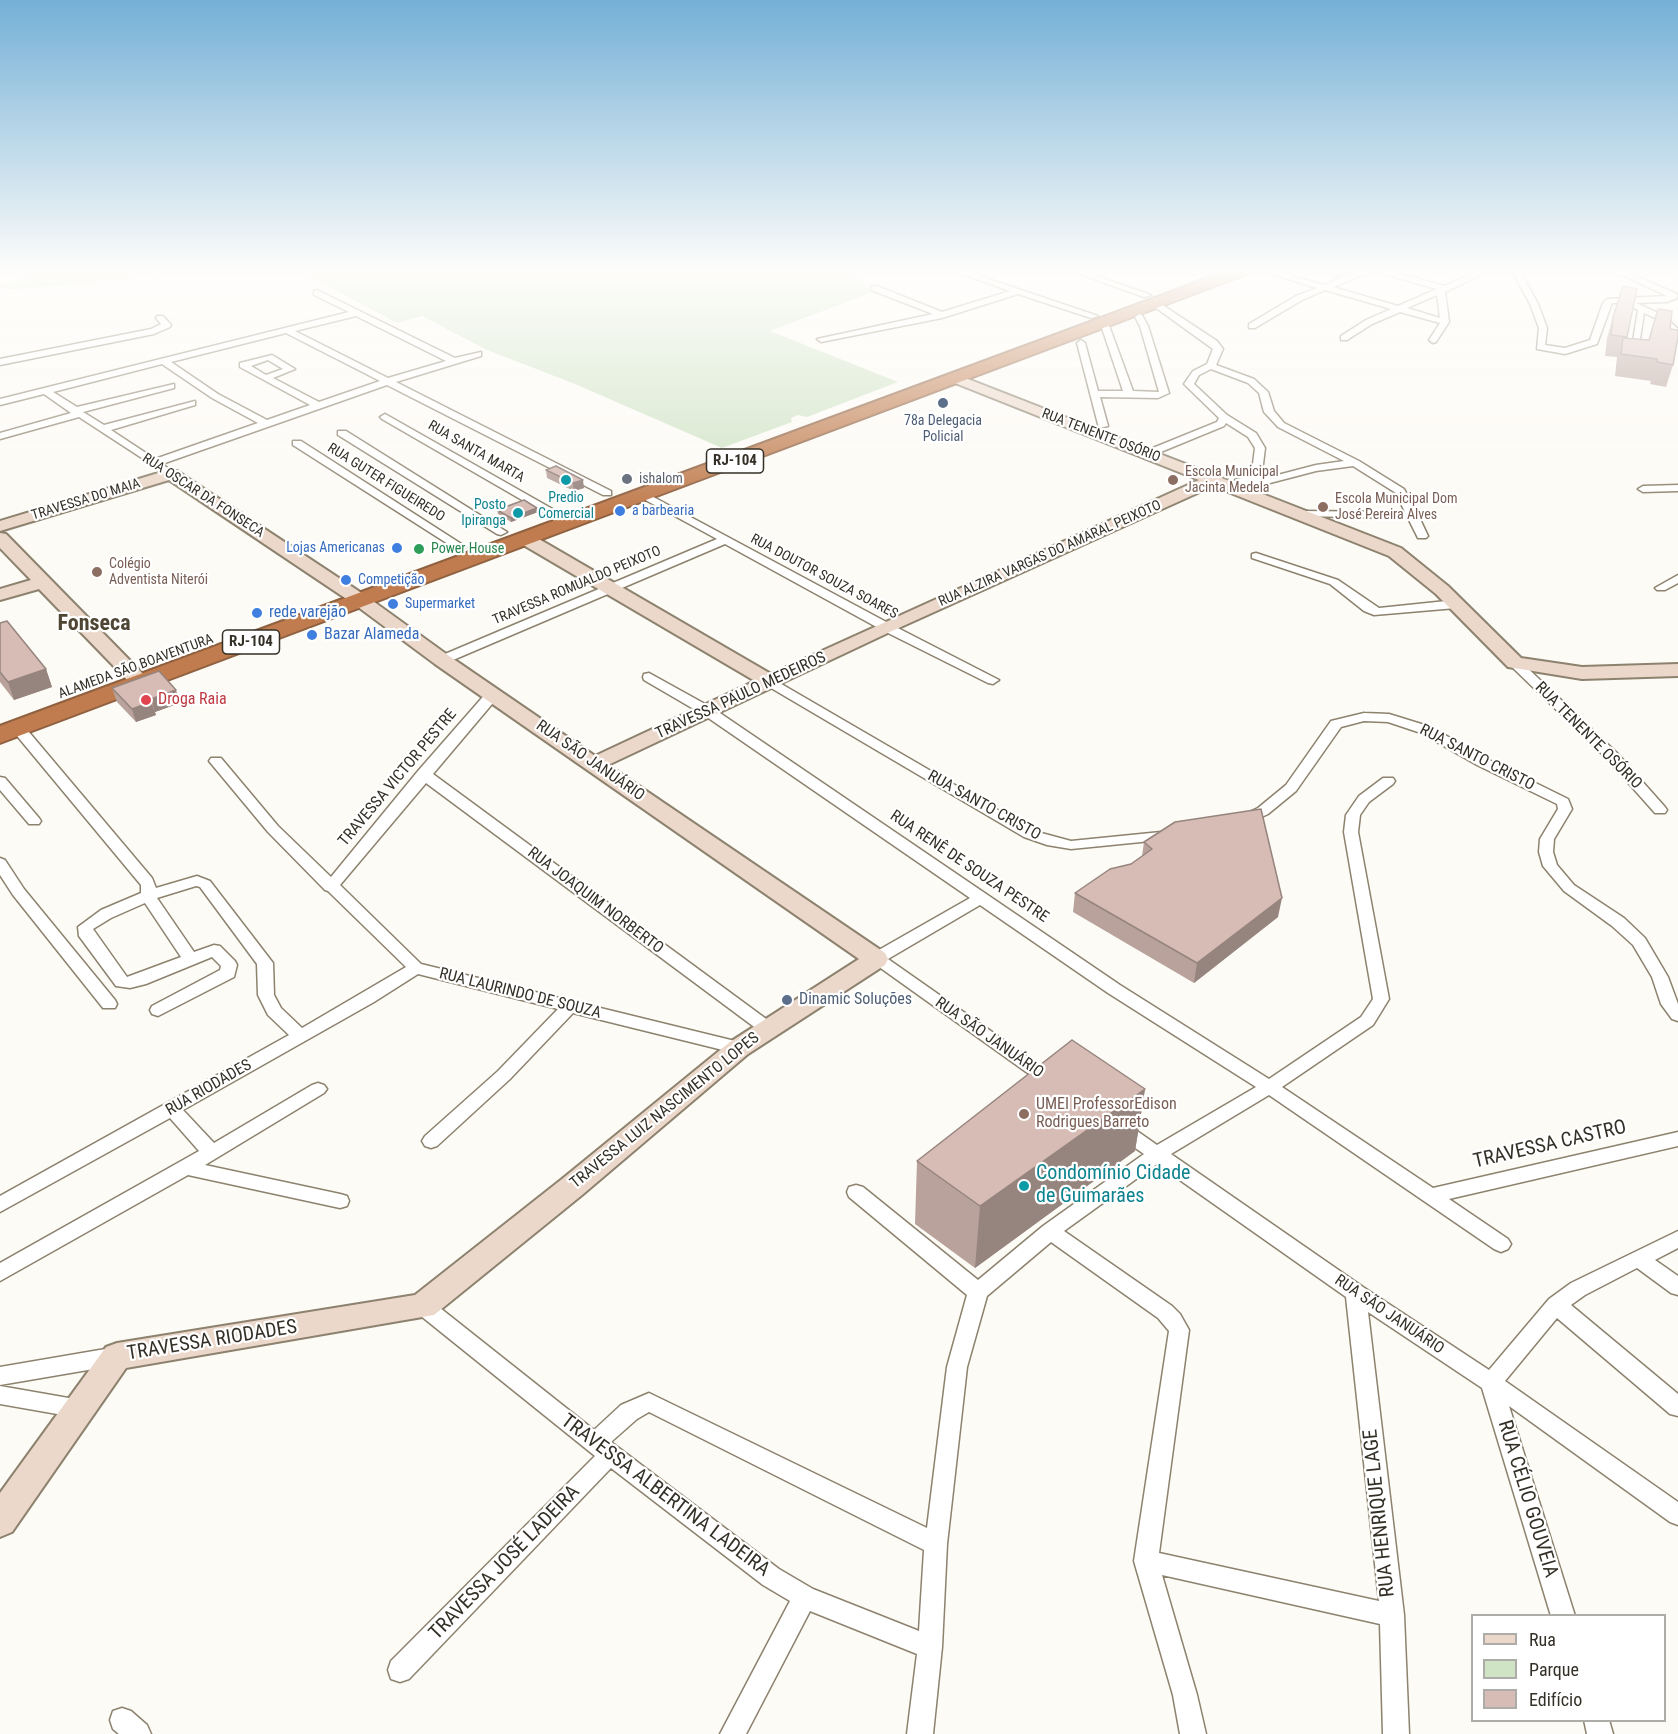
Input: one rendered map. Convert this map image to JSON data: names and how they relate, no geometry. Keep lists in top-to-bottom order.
{
  "streets": {
    "highway": ["RJ-104", "ALAMEDA SÃO BOAVENTURA"],
    "street": [
      "RUA TENENTE OSÓRIO",
      "RUA SANTA MARTA",
      "RUA GUTER FIGUEIREDO",
      "RUA OSCAR DA FONSECA",
      "TRAVESSA DO MAIA",
      "RUA ALZIRA VARGAS DO AMARAL PEIXOTO",
      "RUA DOUTOR SOUZA SOARES",
      "TRAVESSA ROMUALDO PEIXOTO",
      "TRAVESSA PAULO MEDEIROS",
      "RUA SANTO CRISTO",
      "RUA SÃO JANUÁRIO",
      "TRAVESSA VICTOR PESTRE",
      "RUA RENÊ DE SOUZA PESTRE",
      "RUA JOAQUIM NORBERTO",
      "RUA LAURINDO DE SOUZA",
      "RUA RIODADES",
      "TRAVESSA LUIZ NASCIMENTO LOPES",
      "TRAVESSA CASTRO",
      "TRAVESSA RIODADES",
      "TRAVESSA ALBERTINA LADEIRA",
      "RUA CÉLIO GOUVEIA",
      "RUA HENRIQUE LAGE",
      "TRAVESSA JOSÉ LADEIRA"
    ]
  },
  "crossings": [
    ["RUA TENENTE OSÓRIO", "RUA ALZIRA VARGAS DO AMARAL PEIXOTO"],
    ["RUA TENENTE OSÓRIO", "ALAMEDA SÃO BOAVENTURA"],
    ["RUA SANTA MARTA", "ALAMEDA SÃO BOAVENTURA"],
    ["RUA GUTER FIGUEIREDO", "ALAMEDA SÃO BOAVENTURA"],
    ["RUA OSCAR DA FONSECA", "TRAVESSA DO MAIA"],
    ["RUA OSCAR DA FONSECA", "ALAMEDA SÃO BOAVENTURA"],
    ["RUA OSCAR DA FONSECA", "RUA SÃO JANUÁRIO"],
    ["RUA ALZIRA VARGAS DO AMARAL PEIXOTO", "RUA DOUTOR SOUZA SOARES"],
    ["RUA ALZIRA VARGAS DO AMARAL PEIXOTO", "TRAVESSA PAULO MEDEIROS"],
    ["RUA DOUTOR SOUZA SOARES", "TRAVESSA ROMUALDO PEIXOTO"],
    ["RUA DOUTOR SOUZA SOARES", "ALAMEDA SÃO BOAVENTURA"],
    ["RUA DOUTOR SOUZA SOARES", "TRAVESSA PAULO MEDEIROS"],
    ["TRAVESSA ROMUALDO PEIXOTO", "RUA SANTO CRISTO"],
    ["TRAVESSA ROMUALDO PEIXOTO", "RUA SÃO JANUÁRIO"],
    ["ALAMEDA SÃO BOAVENTURA", "RUA SANTO CRISTO"],
    ["ALAMEDA SÃO BOAVENTURA", "RUA SÃO JANUÁRIO"],
    ["TRAVESSA PAULO MEDEIROS", "RUA SANTO CRISTO"],
    ["TRAVESSA PAULO MEDEIROS", "RUA SÃO JANUÁRIO"],
    ["TRAVESSA PAULO MEDEIROS", "RUA RENÊ DE SOUZA PESTRE"],
    ["RUA SÃO JANUÁRIO", "TRAVESSA VICTOR PESTRE"],
    ["RUA SÃO JANUÁRIO", "TRAVESSA LUIZ NASCIMENTO LOPES"],
    ["RUA SÃO JANUÁRIO", "RUA CÉLIO GOUVEIA"],
    ["RUA SÃO JANUÁRIO", "RUA HENRIQUE LAGE"],
    ["TRAVESSA VICTOR PESTRE", "RUA JOAQUIM NORBERTO"],
    ["TRAVESSA VICTOR PESTRE", "RUA LAURINDO DE SOUZA"],
    ["RUA RENÊ DE SOUZA PESTRE", "TRAVESSA LUIZ NASCIMENTO LOPES"],
    ["RUA RENÊ DE SOUZA PESTRE", "TRAVESSA CASTRO"],
    ["RUA JOAQUIM NORBERTO", "TRAVESSA LUIZ NASCIMENTO LOPES"],
    ["RUA LAURINDO DE SOUZA", "RUA RIODADES"],
    ["RUA LAURINDO DE SOUZA", "TRAVESSA LUIZ NASCIMENTO LOPES"],
    ["TRAVESSA LUIZ NASCIMENTO LOPES", "TRAVESSA RIODADES"],
    ["TRAVESSA LUIZ NASCIMENTO LOPES", "TRAVESSA ALBERTINA LADEIRA"],
    ["TRAVESSA RIODADES", "TRAVESSA ALBERTINA LADEIRA"],
    ["TRAVESSA ALBERTINA LADEIRA", "TRAVESSA JOSÉ LADEIRA"]
  ],
  "districts": ["Fonseca"],
  "places": [
    "78a Delegacia Policial",
    "ishalom",
    "Predio Comercial",
    "Escola Municipal Jacinta Medela",
    "Escola Municipal Dom José Pereira Alves",
    "a barbearia",
    "Posto Ipiranga",
    "Lojas Americanas",
    "Power House",
    "Colégio Adventista Niterói",
    "Competição",
    "Supermarket",
    "rede varejão",
    "Bazar Alameda",
    "Droga Raia",
    "Dinamic Soluções",
    "UMEI ProfessorEdison Rodrigues Barreto",
    "Condomínio Cidade de Guimarães"
  ],
  "legend": ["Rua", "Parque", "Edifício"]
}
